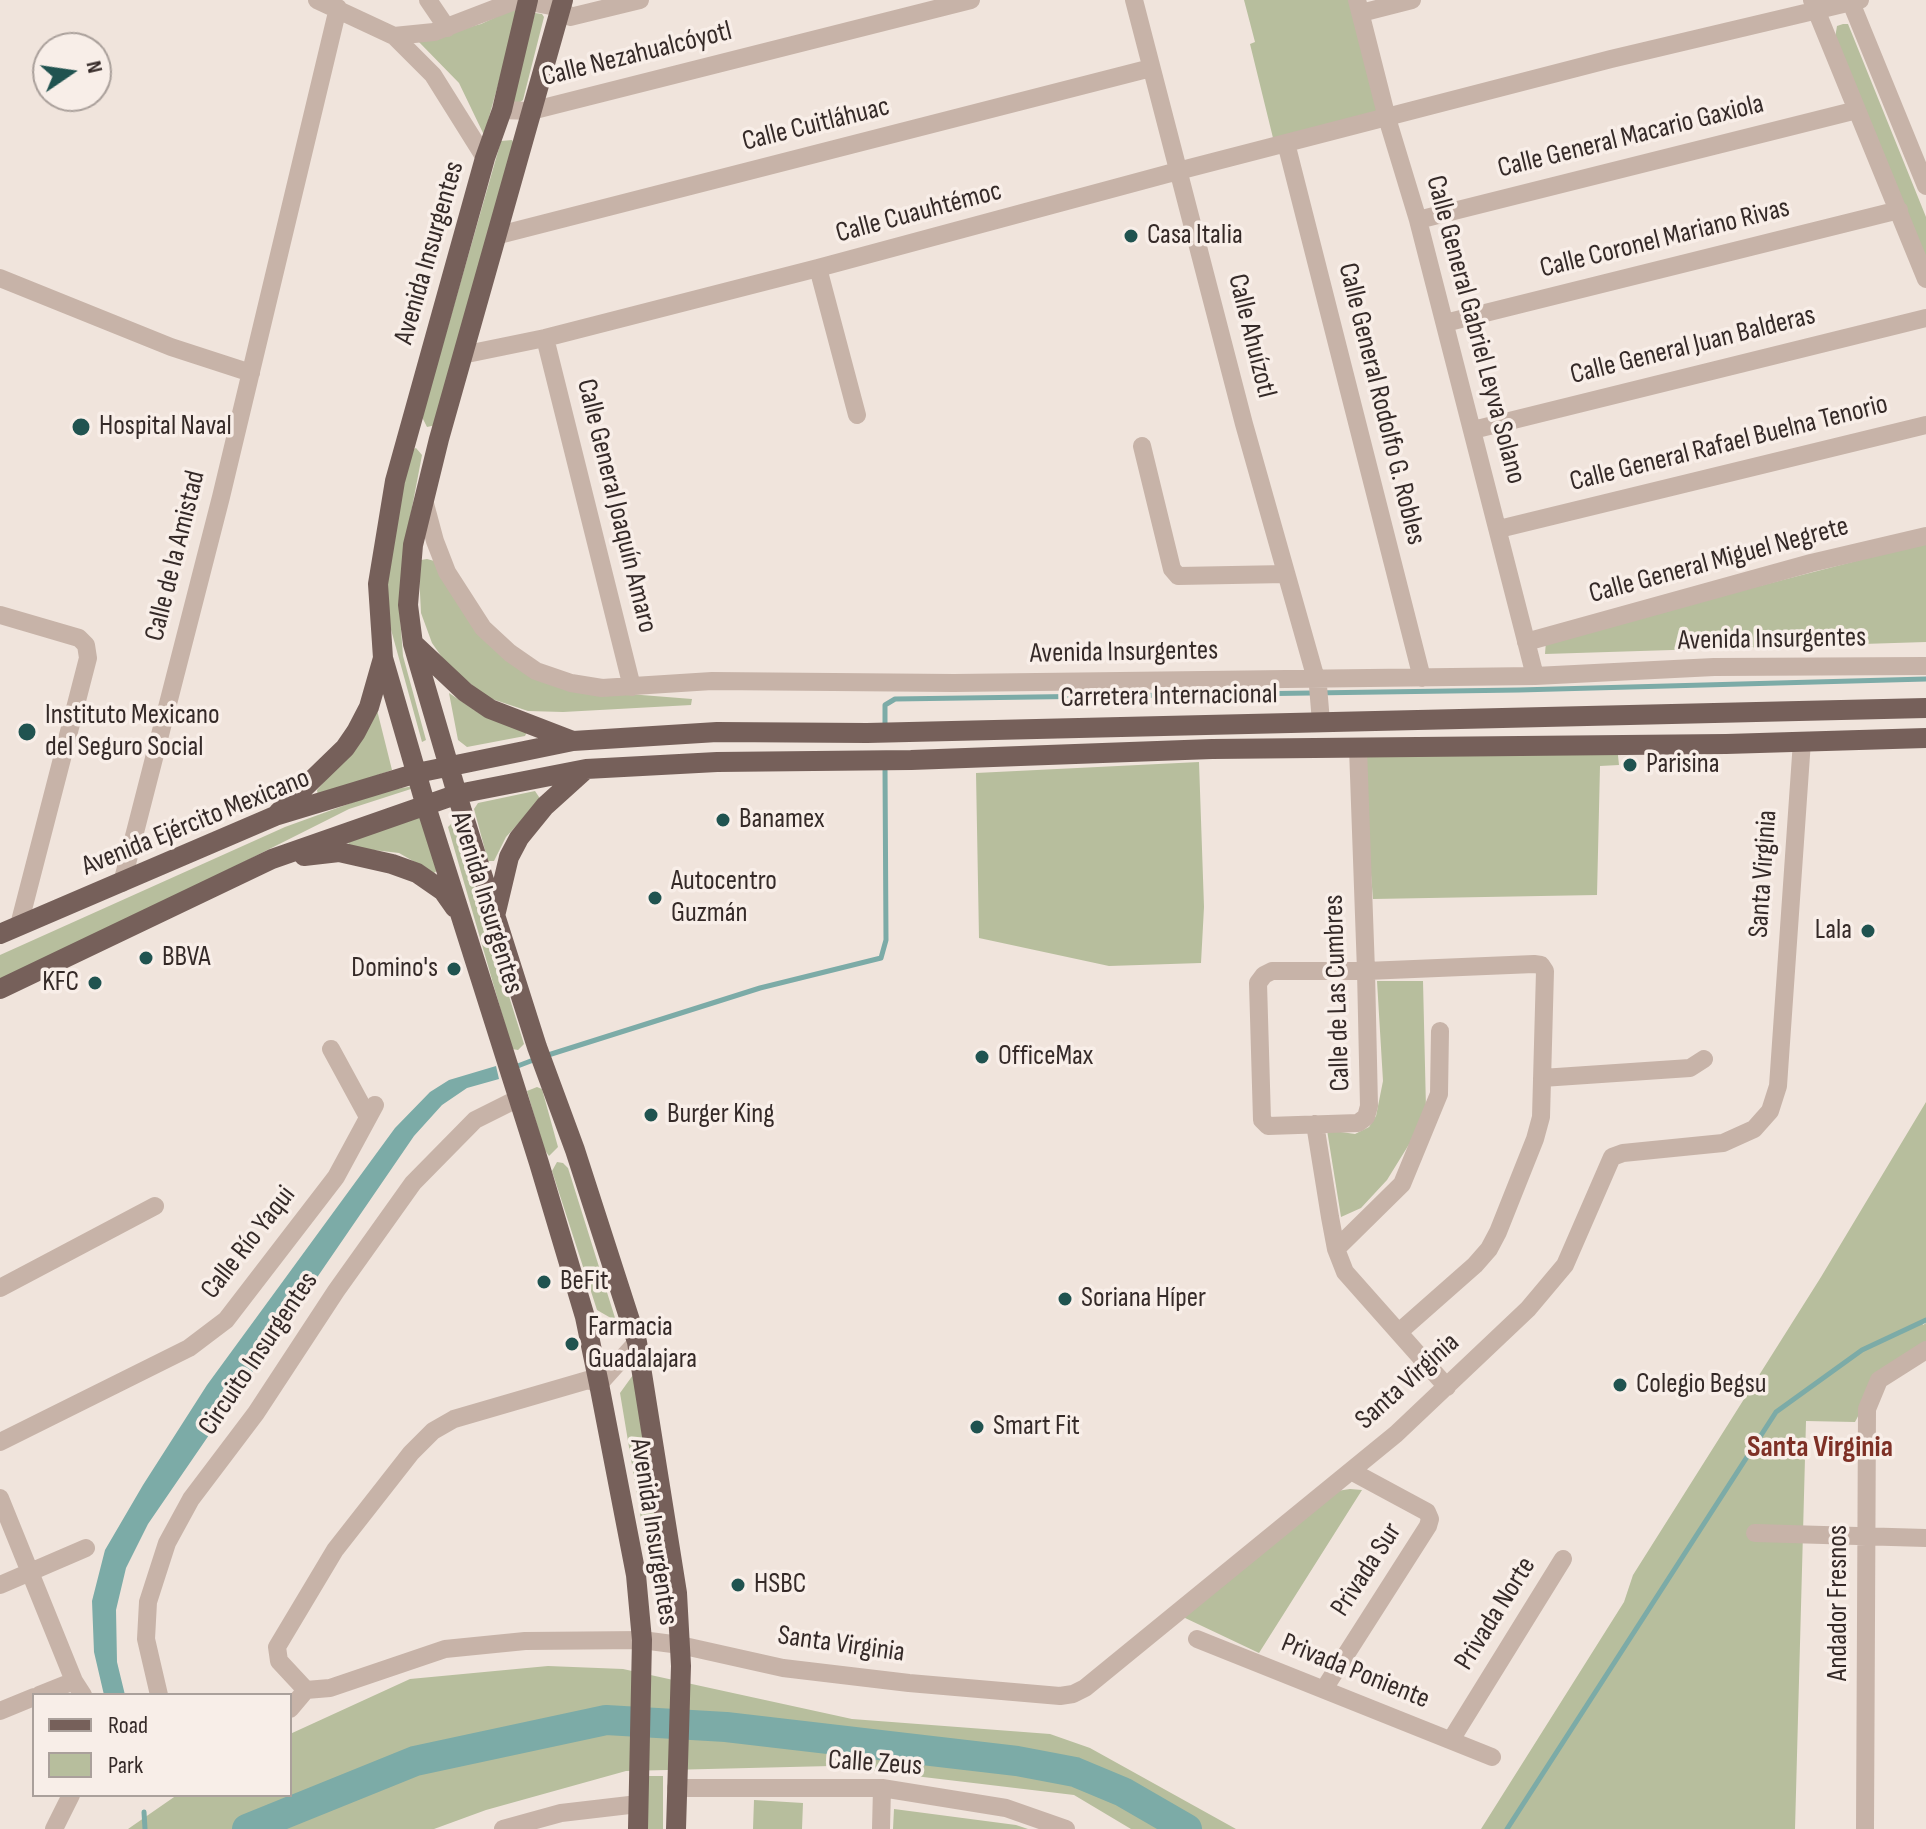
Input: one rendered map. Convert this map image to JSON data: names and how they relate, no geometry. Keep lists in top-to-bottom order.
{
  "streets": {
    "main road": ["Avenida Insurgentes", "Carretera Internacional", "Avenida Ejército Mexicano"],
    "street": [
      "Calle Nezahualcóyotl",
      "Calle Cuitláhuac",
      "Calle General Macario Gaxiola",
      "Calle Cuauhtémoc",
      "Calle Coronel Mariano Rivas",
      "Calle General Gabriel Leyva Solano",
      "Calle Ahuízotl",
      "Calle General Juan Balderas",
      "Calle General Rodolfo G. Robles",
      "Calle General Rafael Buelna Tenorio",
      "Calle General Joaquín Amaro",
      "Calle de la Amistad",
      "Calle General Miguel Negrete",
      "Santa Virginia",
      "Calle de Las Cumbres",
      "Calle Río Yaqui",
      "Circuito Insurgentes",
      "Privada Sur",
      "Andador Fresnos",
      "Privada Norte",
      "Privada Poniente",
      "Calle Zeus"
    ]
  },
  "crossings": [
    ["Calle Nezahualcóyotl", "Avenida Insurgentes"],
    ["Calle Cuitláhuac", "Avenida Insurgentes"],
    ["Calle Cuitláhuac", "Calle Ahuízotl"],
    ["Calle General Macario Gaxiola", "Calle General Gabriel Leyva Solano"],
    ["Calle Cuauhtémoc", "Avenida Insurgentes"],
    ["Calle Cuauhtémoc", "Calle General Gabriel Leyva Solano"],
    ["Calle Cuauhtémoc", "Calle Ahuízotl"],
    ["Calle Cuauhtémoc", "Calle General Rodolfo G. Robles"],
    ["Calle Cuauhtémoc", "Calle General Joaquín Amaro"],
    ["Calle Coronel Mariano Rivas", "Calle General Gabriel Leyva Solano"],
    ["Avenida Insurgentes", "Calle General Gabriel Leyva Solano"],
    ["Avenida Insurgentes", "Calle Ahuízotl"],
    ["Avenida Insurgentes", "Calle General Rodolfo G. Robles"],
    ["Avenida Insurgentes", "Calle General Joaquín Amaro"],
    ["Avenida Insurgentes", "Carretera Internacional"],
    ["Avenida Insurgentes", "Avenida Ejército Mexicano"],
    ["Avenida Insurgentes", "Santa Virginia"],
    ["Avenida Insurgentes", "Circuito Insurgentes"],
    ["Avenida Insurgentes", "Calle Zeus"],
    ["Calle General Gabriel Leyva Solano", "Calle General Juan Balderas"],
    ["Calle General Gabriel Leyva Solano", "Calle General Rafael Buelna Tenorio"],
    ["Calle General Gabriel Leyva Solano", "Calle General Miguel Negrete"],
    ["Calle Ahuízotl", "Carretera Internacional"],
    ["Calle de la Amistad", "Avenida Ejército Mexicano"],
    ["Carretera Internacional", "Avenida Ejército Mexicano"],
    ["Carretera Internacional", "Santa Virginia"],
    ["Carretera Internacional", "Calle de Las Cumbres"],
    ["Santa Virginia", "Calle de Las Cumbres"],
    ["Santa Virginia", "Privada Sur"],
    ["Privada Sur", "Privada Poniente"],
    ["Privada Norte", "Privada Poniente"]
  ],
  "districts": ["Santa Virginia"],
  "places": [
    "Casa Italia",
    "Hospital Naval",
    "Instituto Mexicano del Seguro Social",
    "Parisina",
    "Banamex",
    "Autocentro Guzmán",
    "Lala",
    "BBVA",
    "Domino's",
    "KFC",
    "OfficeMax",
    "Burger King",
    "BeFit",
    "Soriana Híper",
    "Farmacia Guadalajara",
    "Colegio Begsu",
    "Smart Fit",
    "HSBC"
  ],
  "legend": ["Road", "Park"],
  "north": "right"
}
